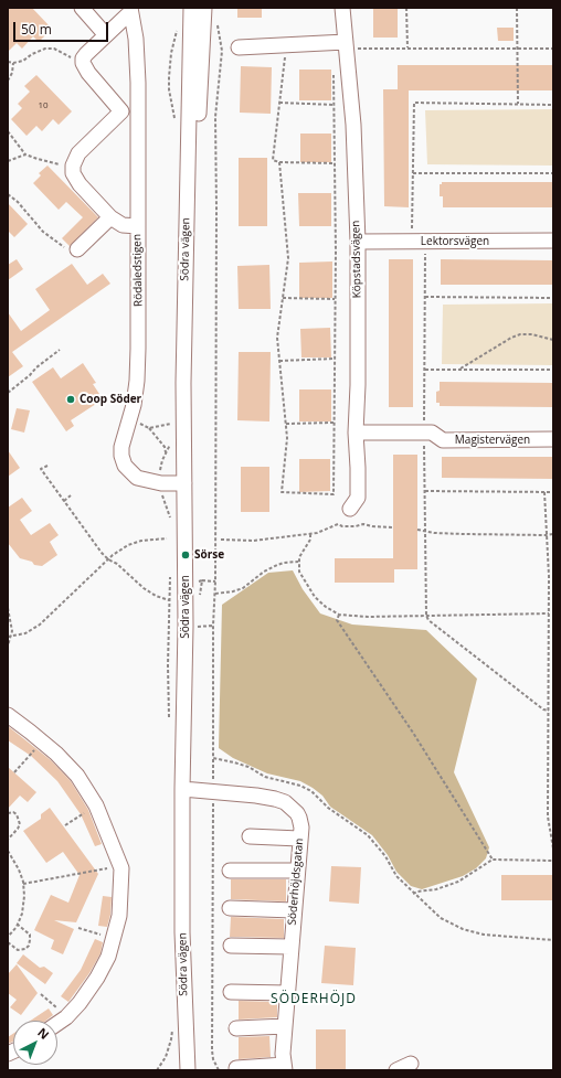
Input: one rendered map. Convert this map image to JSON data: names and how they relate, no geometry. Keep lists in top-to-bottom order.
{
  "streets": {
    "street": [
      "Lektorsvägen",
      "Södra vägen",
      "Köpstadsvägen",
      "Rödaledstigen",
      "Magistervägen",
      "Söderhöjdsgatan"
    ]
  },
  "crossings": [
    ["Lektorsvägen", "Köpstadsvägen"],
    ["Södra vägen", "Rödaledstigen"],
    ["Södra vägen", "Söderhöjdsgatan"],
    ["Köpstadsvägen", "Magistervägen"]
  ],
  "districts": ["SÖDERHÖJD"],
  "places": ["Coop Söder", "Sörse"],
  "house_numbers": ["10"],
  "scale_bar": "50 m",
  "north": "top right"
}
